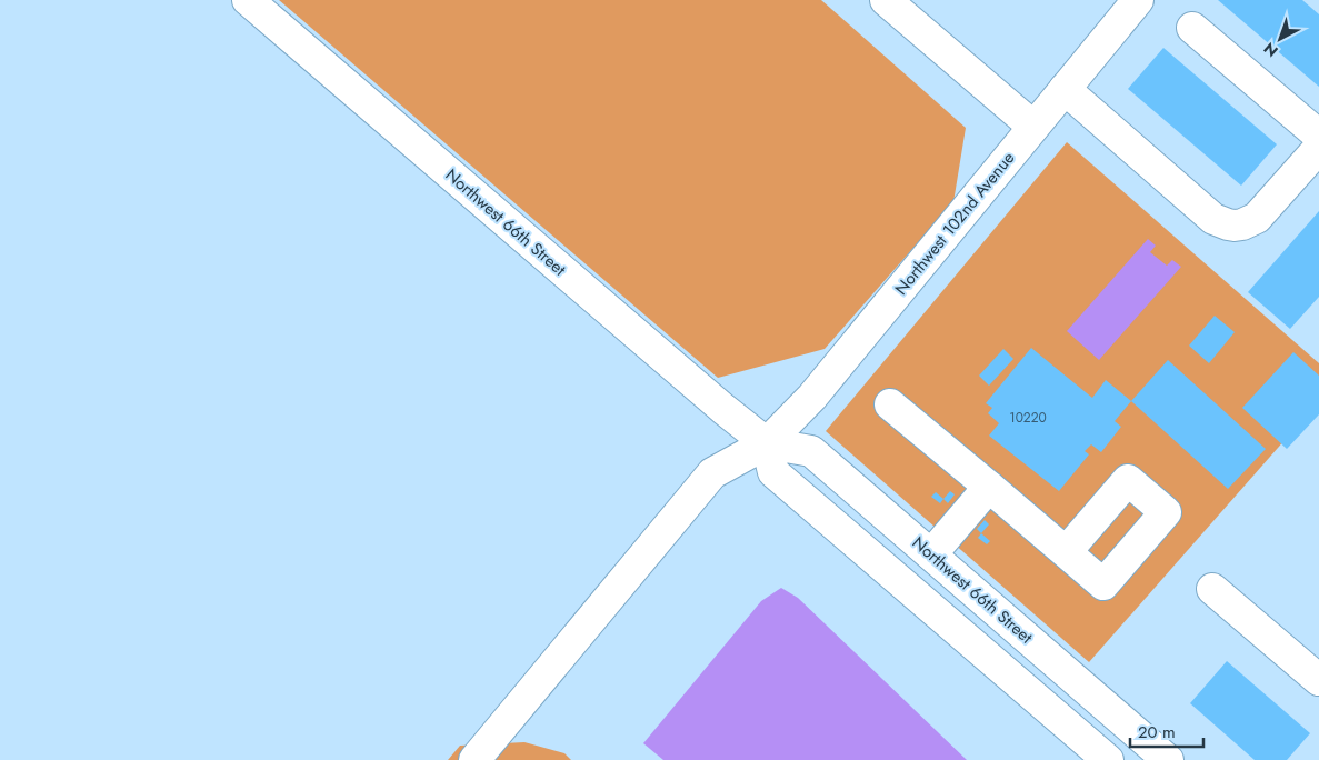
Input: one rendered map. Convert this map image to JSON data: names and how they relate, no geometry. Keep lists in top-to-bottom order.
{
  "streets": {
    "street": ["Northwest 66th Street", "Northwest 102nd Avenue"]
  },
  "crossings": [
    ["Northwest 66th Street", "Northwest 102nd Avenue"]
  ],
  "house_numbers": ["10220"],
  "scale_bar": "20 m",
  "north": "bottom left"
}
